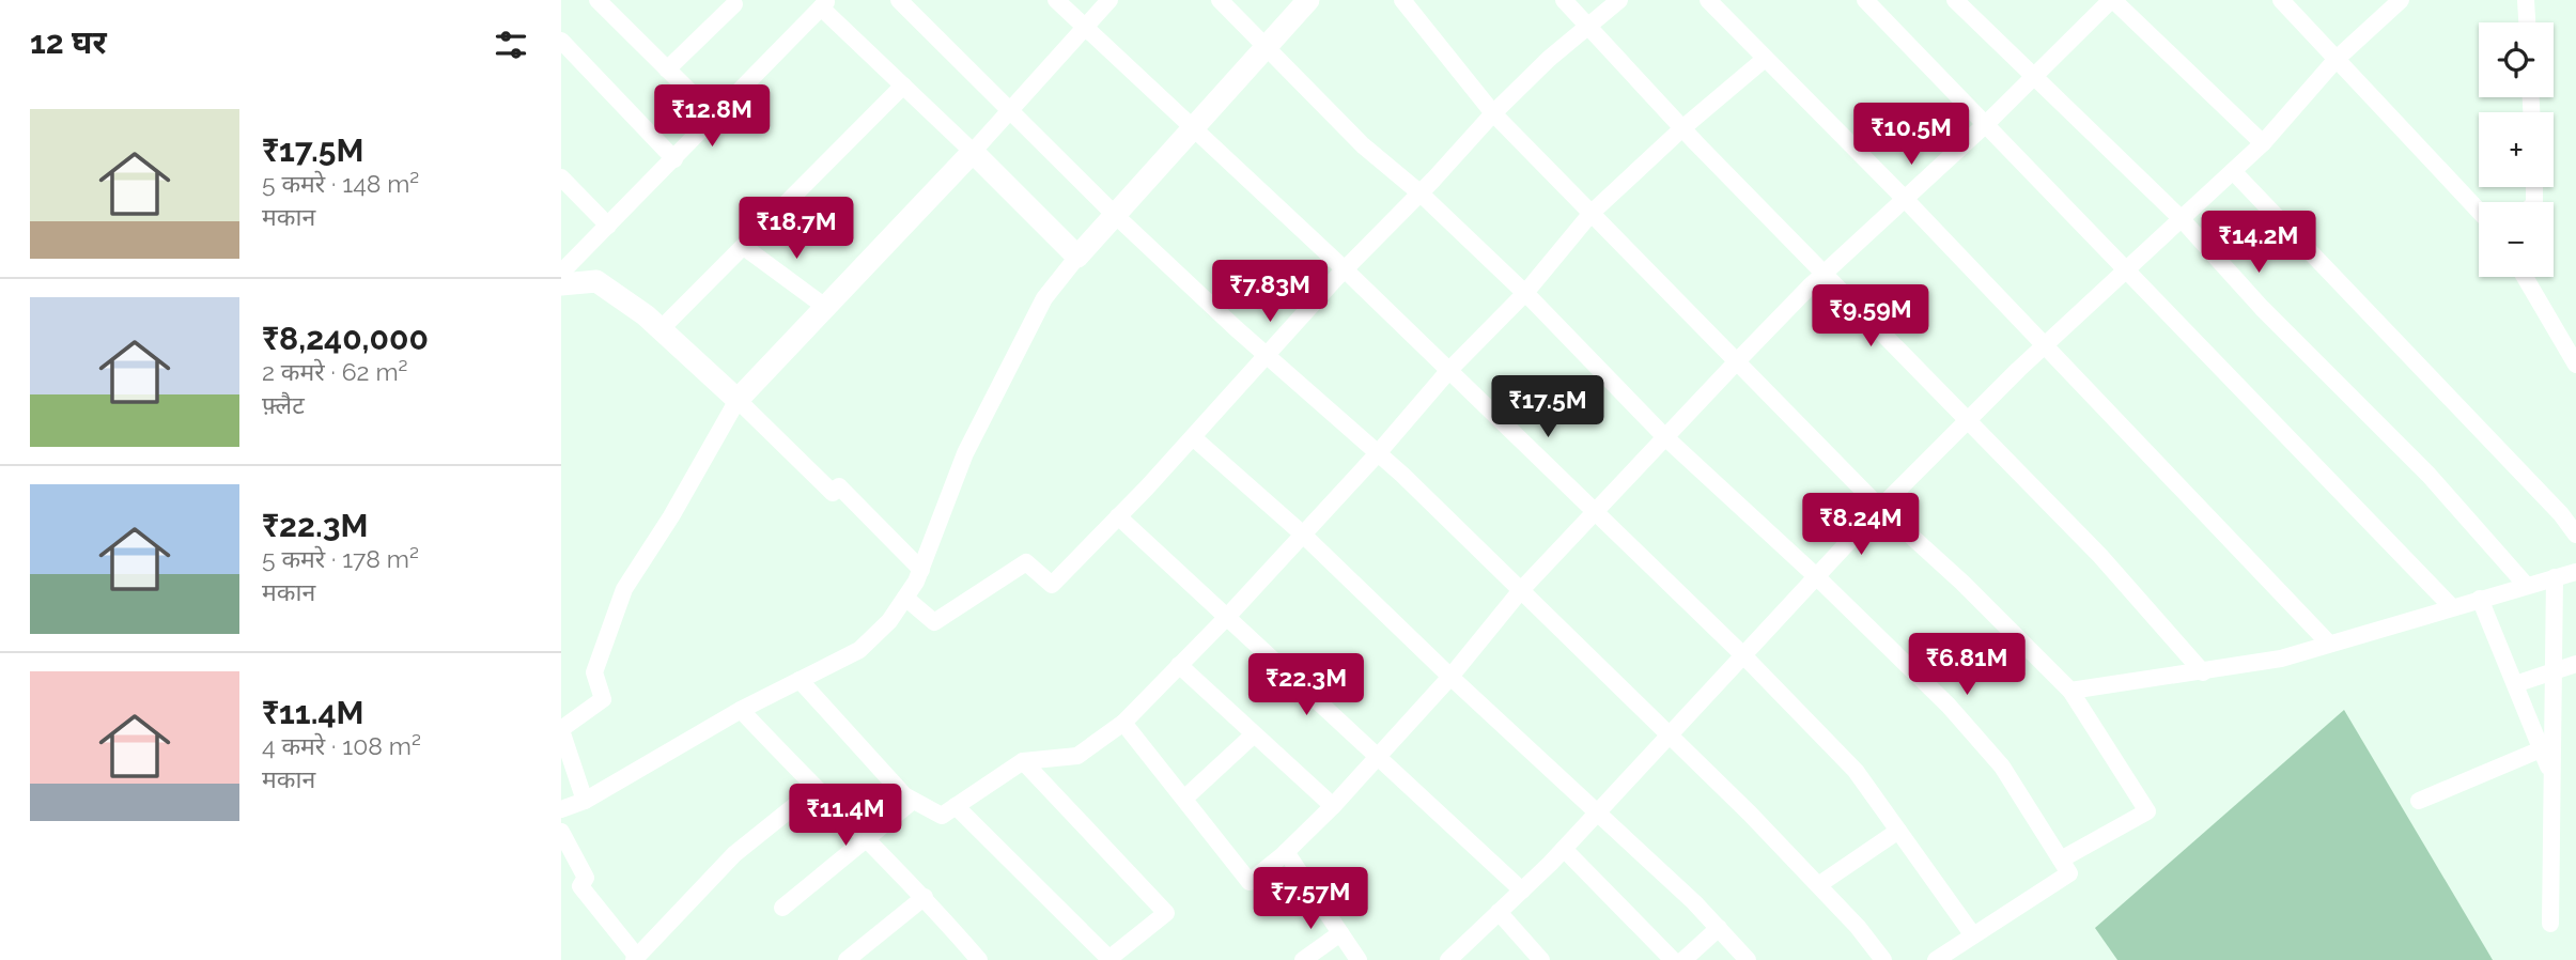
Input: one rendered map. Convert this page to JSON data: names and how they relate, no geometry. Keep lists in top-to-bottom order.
{
  "page": {
    "heading": "12 घर",
    "map_buttons": ["+", "−"],
    "price": [
      "₹12.8M",
      "₹10.5M",
      "₹18.7M",
      "₹14.2M",
      "₹7.83M",
      "₹9.59M",
      "₹17.5M",
      "₹8.24M",
      "₹6.81M",
      "₹22.3M",
      "₹11.4M",
      "₹7.57M"
    ],
    "list": [
      {
        "name": "₹17.5M",
        "note": "5 कमरे · 148 m² · मकान"
      },
      {
        "name": "₹8,240,000",
        "note": "2 कमरे · 62 m² · फ़्लैट"
      },
      {
        "name": "₹22.3M",
        "note": "5 कमरे · 178 m² · मकान"
      },
      {
        "name": "₹11.4M",
        "note": "4 कमरे · 108 m² · मकान"
      }
    ]
  }
}
